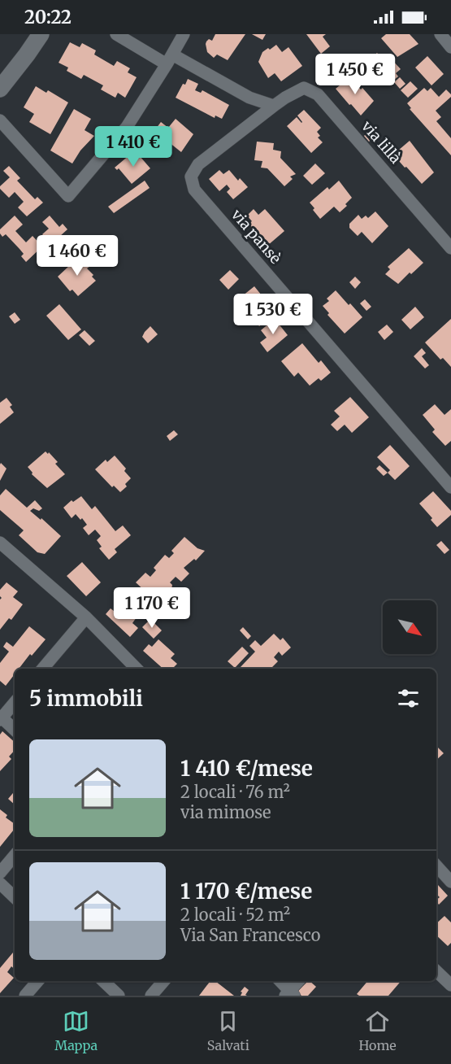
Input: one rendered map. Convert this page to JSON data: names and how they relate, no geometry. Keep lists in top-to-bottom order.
{
  "streets": {
    "street": ["via lillà", "via pansè"]
  },
  "crossings": [
    ["via lillà", "via pansè"]
  ],
  "north": "bottom right",
  "page": {
    "status": "20:22",
    "price": [
      "1 450 €",
      "1 410 €",
      "1 460 €",
      "1 530 €",
      "1 170 €"
    ],
    "heading": "5 immobili",
    "list": [
      {
        "name": "1 410 €/mese",
        "note": "2 locali · 76 m² · via mimose"
      },
      {
        "name": "1 170 €/mese",
        "note": "2 locali · 52 m² · Via San Francesco"
      }
    ],
    "tabs": ["Mappa", "Salvati", "Home"]
  }
}
